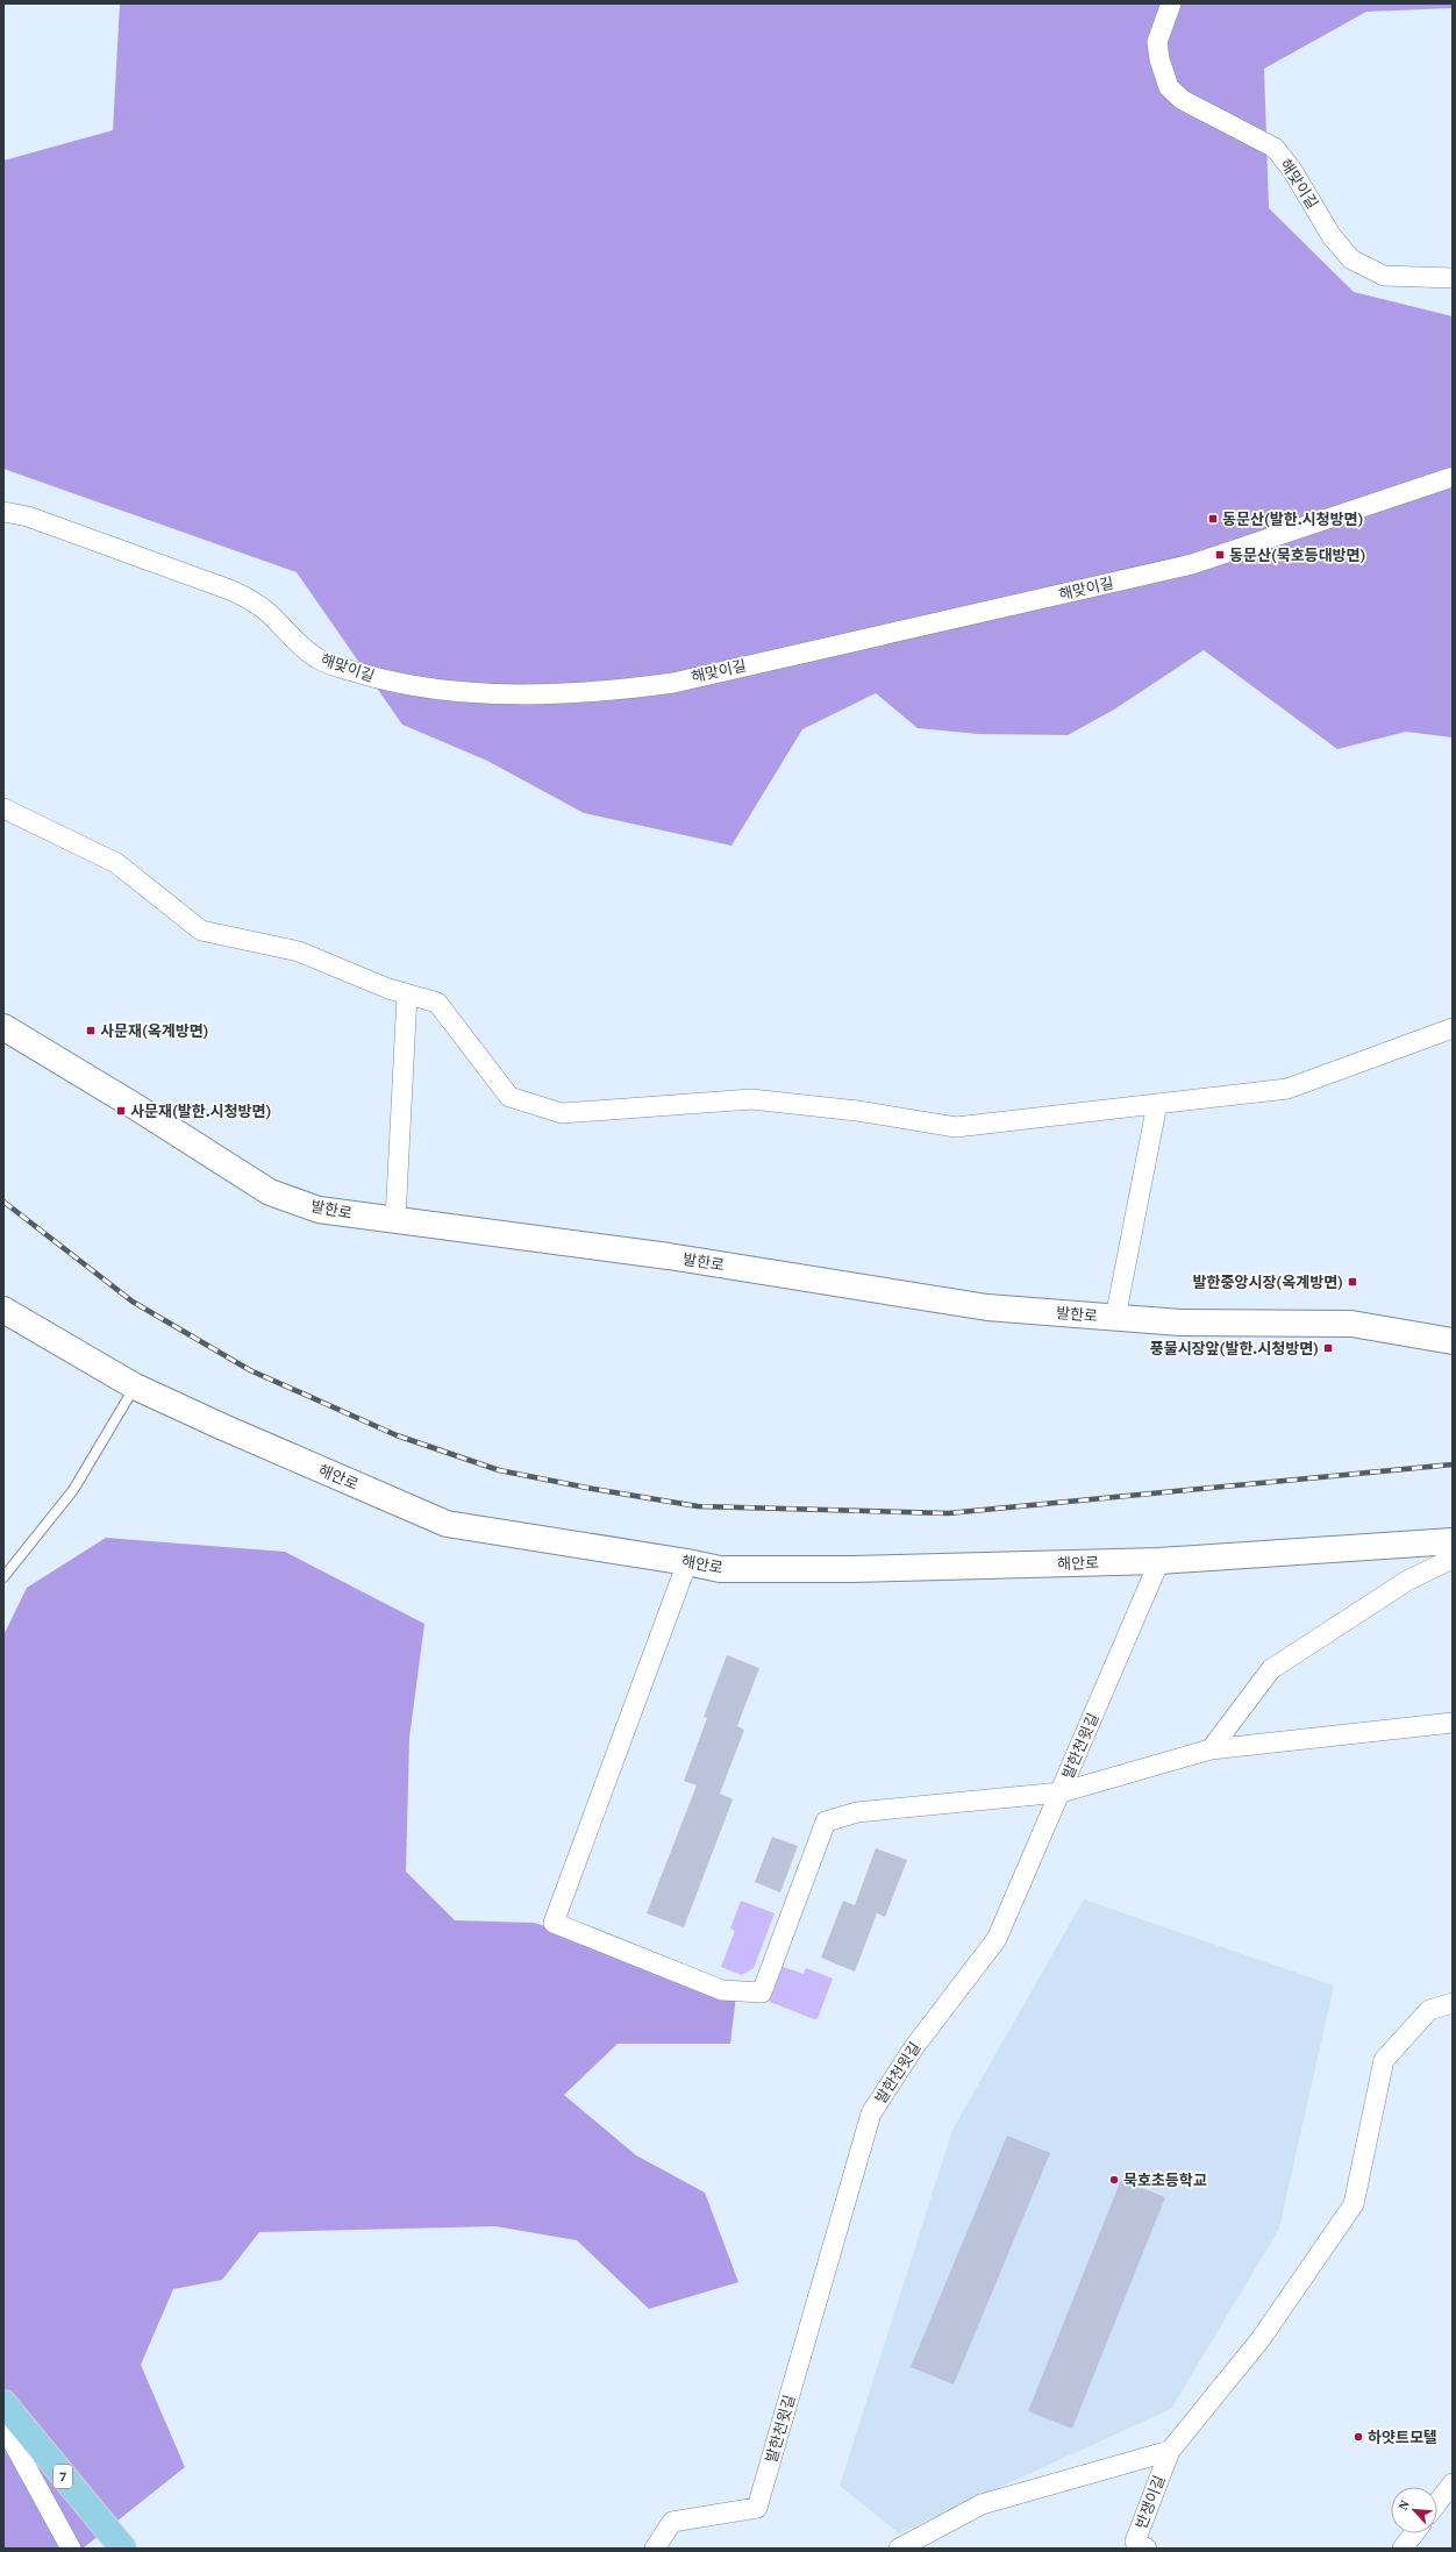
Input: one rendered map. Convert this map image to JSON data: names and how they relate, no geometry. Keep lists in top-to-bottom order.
{
  "streets": {
    "main road": ["7"],
    "street": [
      "해맞이길",
      "발한로",
      "해안로",
      "발한천윗길",
      "반쟁이길"
    ]
  },
  "crossings": [
    ["해안로", "발한천윗길"]
  ],
  "places": {
    "transit": [
      "동문산(발한.시청방면)",
      "동문산(묵호등대방면)",
      "사문재(옥계방면)",
      "사문재(발한.시청방면)",
      "발한중앙시장(옥계방면)",
      "풍물시장앞(발한.시청방면)"
    ],
    "other": ["묵호초등학교", "하얏트모텔"]
  },
  "north": "top left"
}
